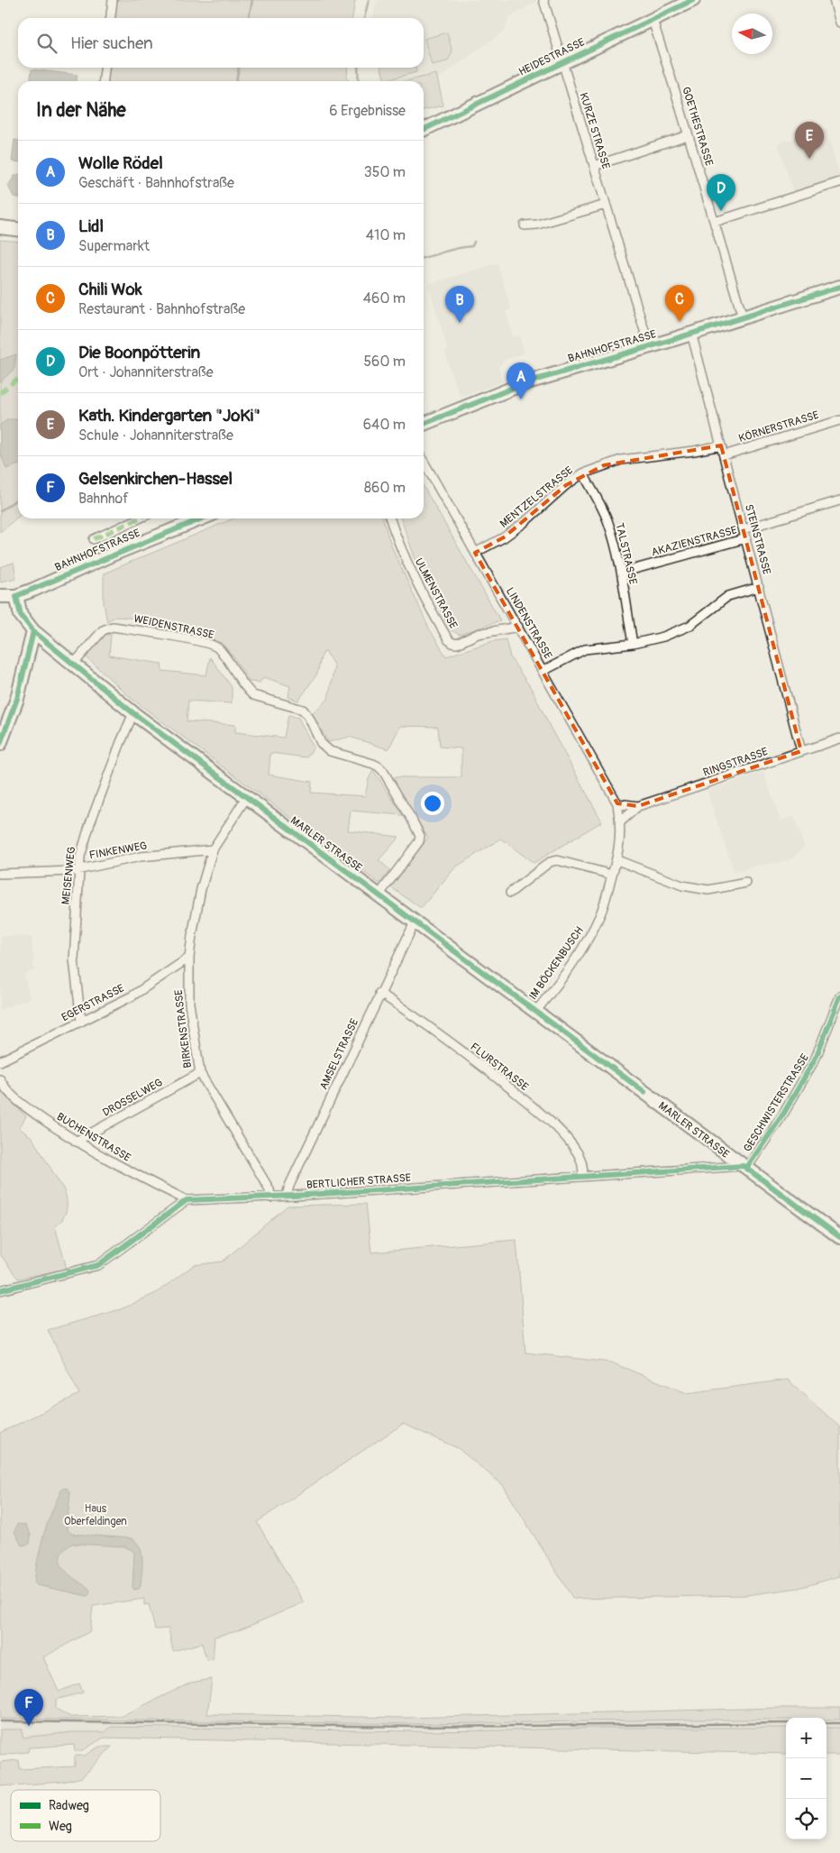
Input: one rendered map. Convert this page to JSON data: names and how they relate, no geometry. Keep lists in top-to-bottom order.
{
  "streets": {
    "main road": ["HEIDESTRASSE", "BAHNHOFSTRASSE", "MARLER STRASSE"],
    "street": [
      "GOETHESTRASSE",
      "KURZE STRASSE",
      "KÖRNERSTRASSE",
      "MENTZELSTRASSE",
      "STEINSTRASSE",
      "AKAZIENSTRASSE",
      "TALSTRASSE",
      "ULMENSTRASSE",
      "LINDENSTRASSE",
      "WEIDENSTRASSE",
      "RINGSTRASSE",
      "FINKENWEG",
      "MEISENWEG",
      "IM BÖCKENBUSCH",
      "EGERSTRASSE",
      "BIRKENSTRASSE",
      "AMSELSTRASSE",
      "FLURSTRASSE",
      "DROSSELWEG",
      "GESCHWISTERSTRASSE",
      "BUCHENSTRASSE",
      "BERTLICHER STRASSE"
    ]
  },
  "crossings": [
    ["HEIDESTRASSE", "GOETHESTRASSE"],
    ["HEIDESTRASSE", "KURZE STRASSE"],
    ["GOETHESTRASSE", "BAHNHOFSTRASSE"],
    ["KURZE STRASSE", "BAHNHOFSTRASSE"],
    ["BAHNHOFSTRASSE", "STEINSTRASSE"],
    ["BAHNHOFSTRASSE", "MARLER STRASSE"],
    ["KÖRNERSTRASSE", "STEINSTRASSE"],
    ["MENTZELSTRASSE", "STEINSTRASSE"],
    ["MENTZELSTRASSE", "TALSTRASSE"],
    ["MENTZELSTRASSE", "LINDENSTRASSE"],
    ["STEINSTRASSE", "AKAZIENSTRASSE"],
    ["STEINSTRASSE", "RINGSTRASSE"],
    ["AKAZIENSTRASSE", "TALSTRASSE"],
    ["ULMENSTRASSE", "LINDENSTRASSE"],
    ["LINDENSTRASSE", "RINGSTRASSE"],
    ["LINDENSTRASSE", "IM BÖCKENBUSCH"],
    ["WEIDENSTRASSE", "MARLER STRASSE"],
    ["RINGSTRASSE", "IM BÖCKENBUSCH"],
    ["MARLER STRASSE", "MEISENWEG"],
    ["MARLER STRASSE", "IM BÖCKENBUSCH"],
    ["MARLER STRASSE", "BIRKENSTRASSE"],
    ["MARLER STRASSE", "AMSELSTRASSE"],
    ["MARLER STRASSE", "GESCHWISTERSTRASSE"],
    ["MARLER STRASSE", "BERTLICHER STRASSE"],
    ["FINKENWEG", "MEISENWEG"],
    ["FINKENWEG", "BIRKENSTRASSE"],
    ["MEISENWEG", "EGERSTRASSE"],
    ["EGERSTRASSE", "BIRKENSTRASSE"],
    ["BIRKENSTRASSE", "DROSSELWEG"],
    ["BIRKENSTRASSE", "BERTLICHER STRASSE"],
    ["AMSELSTRASSE", "FLURSTRASSE"],
    ["AMSELSTRASSE", "BERTLICHER STRASSE"],
    ["FLURSTRASSE", "BERTLICHER STRASSE"],
    ["DROSSELWEG", "BUCHENSTRASSE"],
    ["GESCHWISTERSTRASSE", "BERTLICHER STRASSE"],
    ["BUCHENSTRASSE", "BERTLICHER STRASSE"]
  ],
  "parks": ["Haus Oberfeldingen"],
  "legend": ["Radweg", "Weg"],
  "north": "left",
  "page": {
    "search": "Hier suchen",
    "heading": ["In der Nähe", "6 Ergebnisse"],
    "pins": [
      "E",
      "D",
      "C",
      "B",
      "A",
      "F"
    ],
    "list": [
      {
        "mark": "A",
        "name": "Wolle Rödel",
        "note": "Geschäft · Bahnhofstraße",
        "value": "350 m"
      },
      {
        "mark": "B",
        "name": "Lidl",
        "note": "Supermarkt",
        "value": "410 m"
      },
      {
        "mark": "C",
        "name": "Chili Wok",
        "note": "Restaurant · Bahnhofstraße",
        "value": "460 m"
      },
      {
        "mark": "D",
        "name": "Die Boonpötterin",
        "note": "Ort · Johanniterstraße",
        "value": "560 m"
      },
      {
        "mark": "E",
        "name": "Kath. Kindergarten \"JoKi\"",
        "note": "Schule · Johanniterstraße",
        "value": "640 m"
      },
      {
        "mark": "F",
        "name": "Gelsenkirchen-Hassel",
        "note": "Bahnhof",
        "value": "860 m"
      }
    ],
    "map_buttons": ["+", "−"]
  }
}
